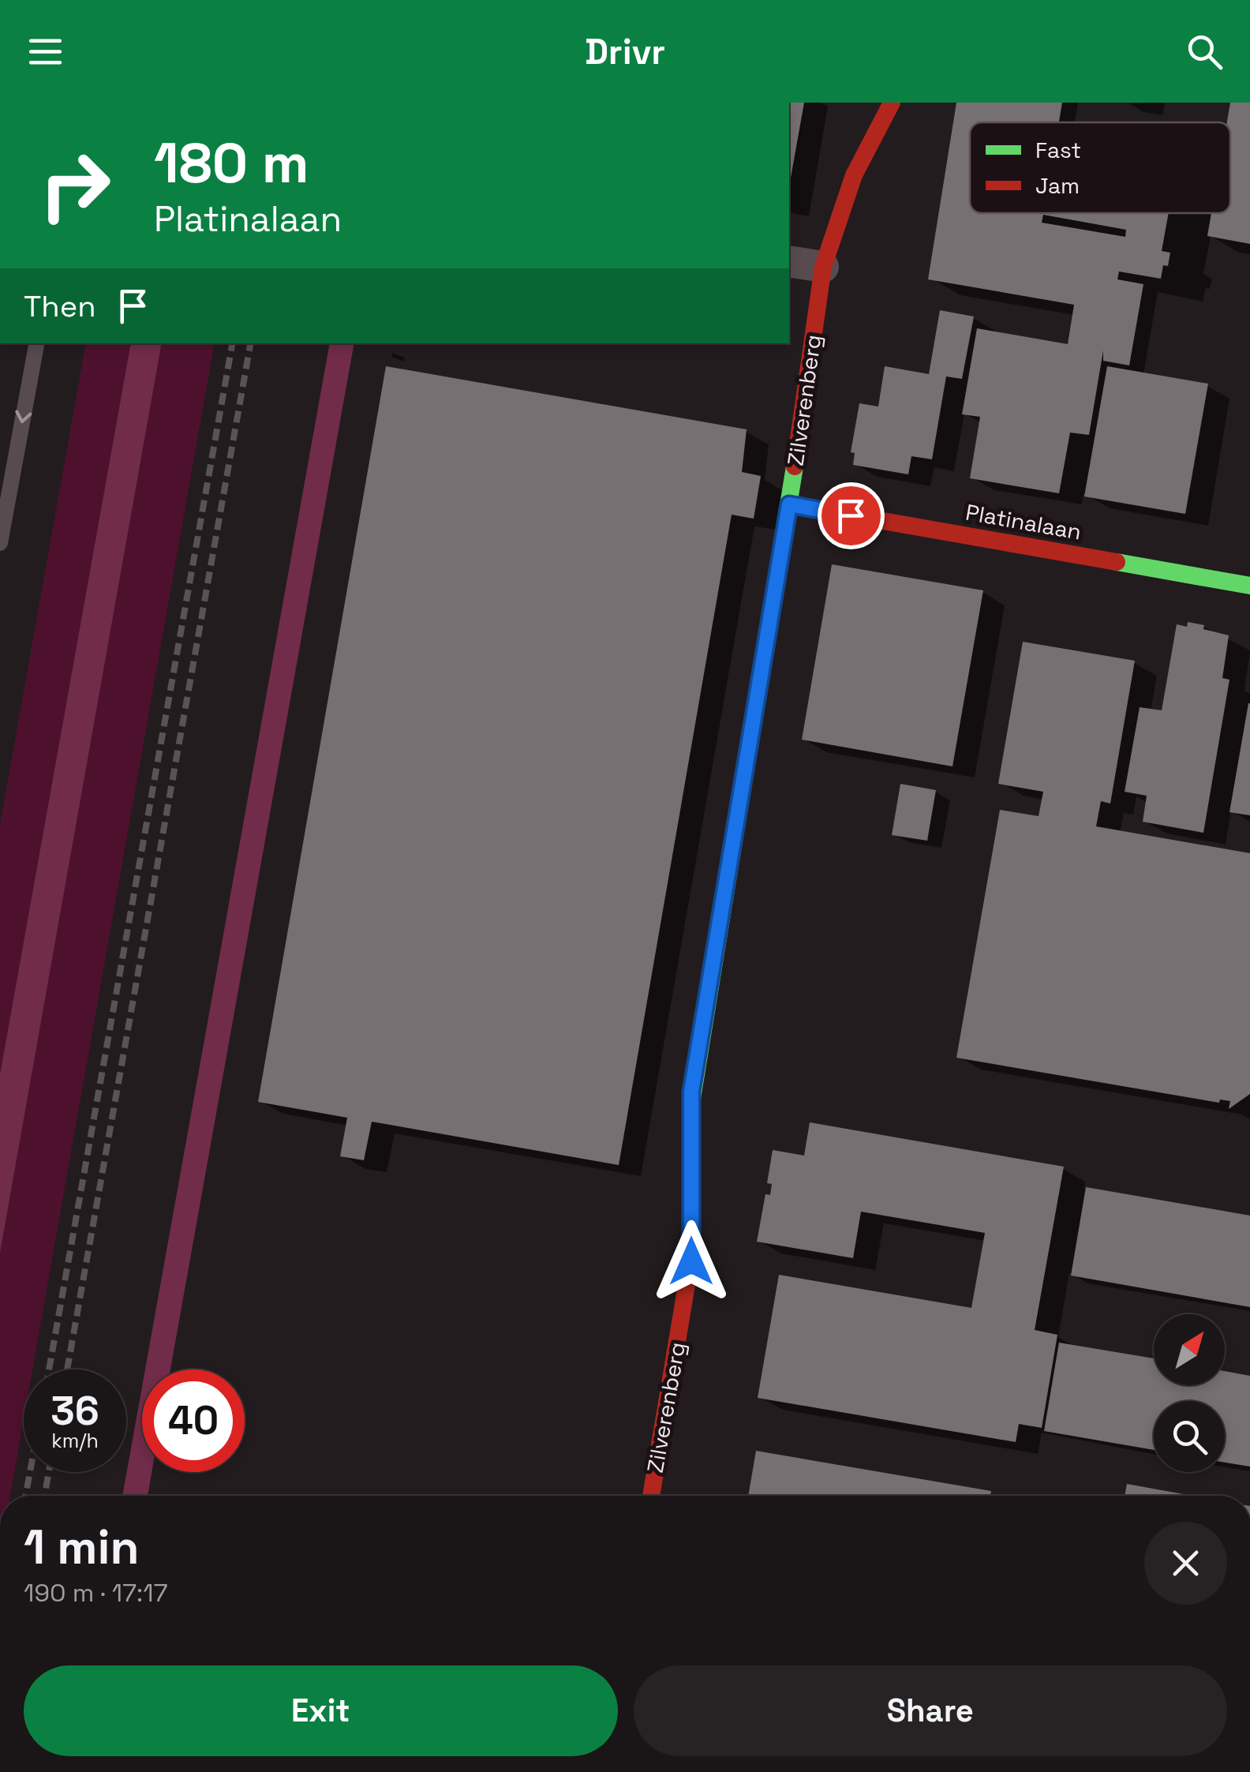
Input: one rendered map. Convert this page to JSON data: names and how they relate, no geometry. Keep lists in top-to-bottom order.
{
  "streets": {
    "street": ["Zilverenberg", "Platinalaan"]
  },
  "crossings": [
    ["Zilverenberg", "Platinalaan"]
  ],
  "legend": ["Fast", "Jam"],
  "north": "top right",
  "page": {
    "header": "Drivr",
    "turn": ["180 m", "Platinalaan"],
    "then": "Then",
    "speed": "36 km/h",
    "limit": "40",
    "heading": ["1 min", "190 m · 17:17"],
    "buttons": ["Exit", "Share"]
  }
}
